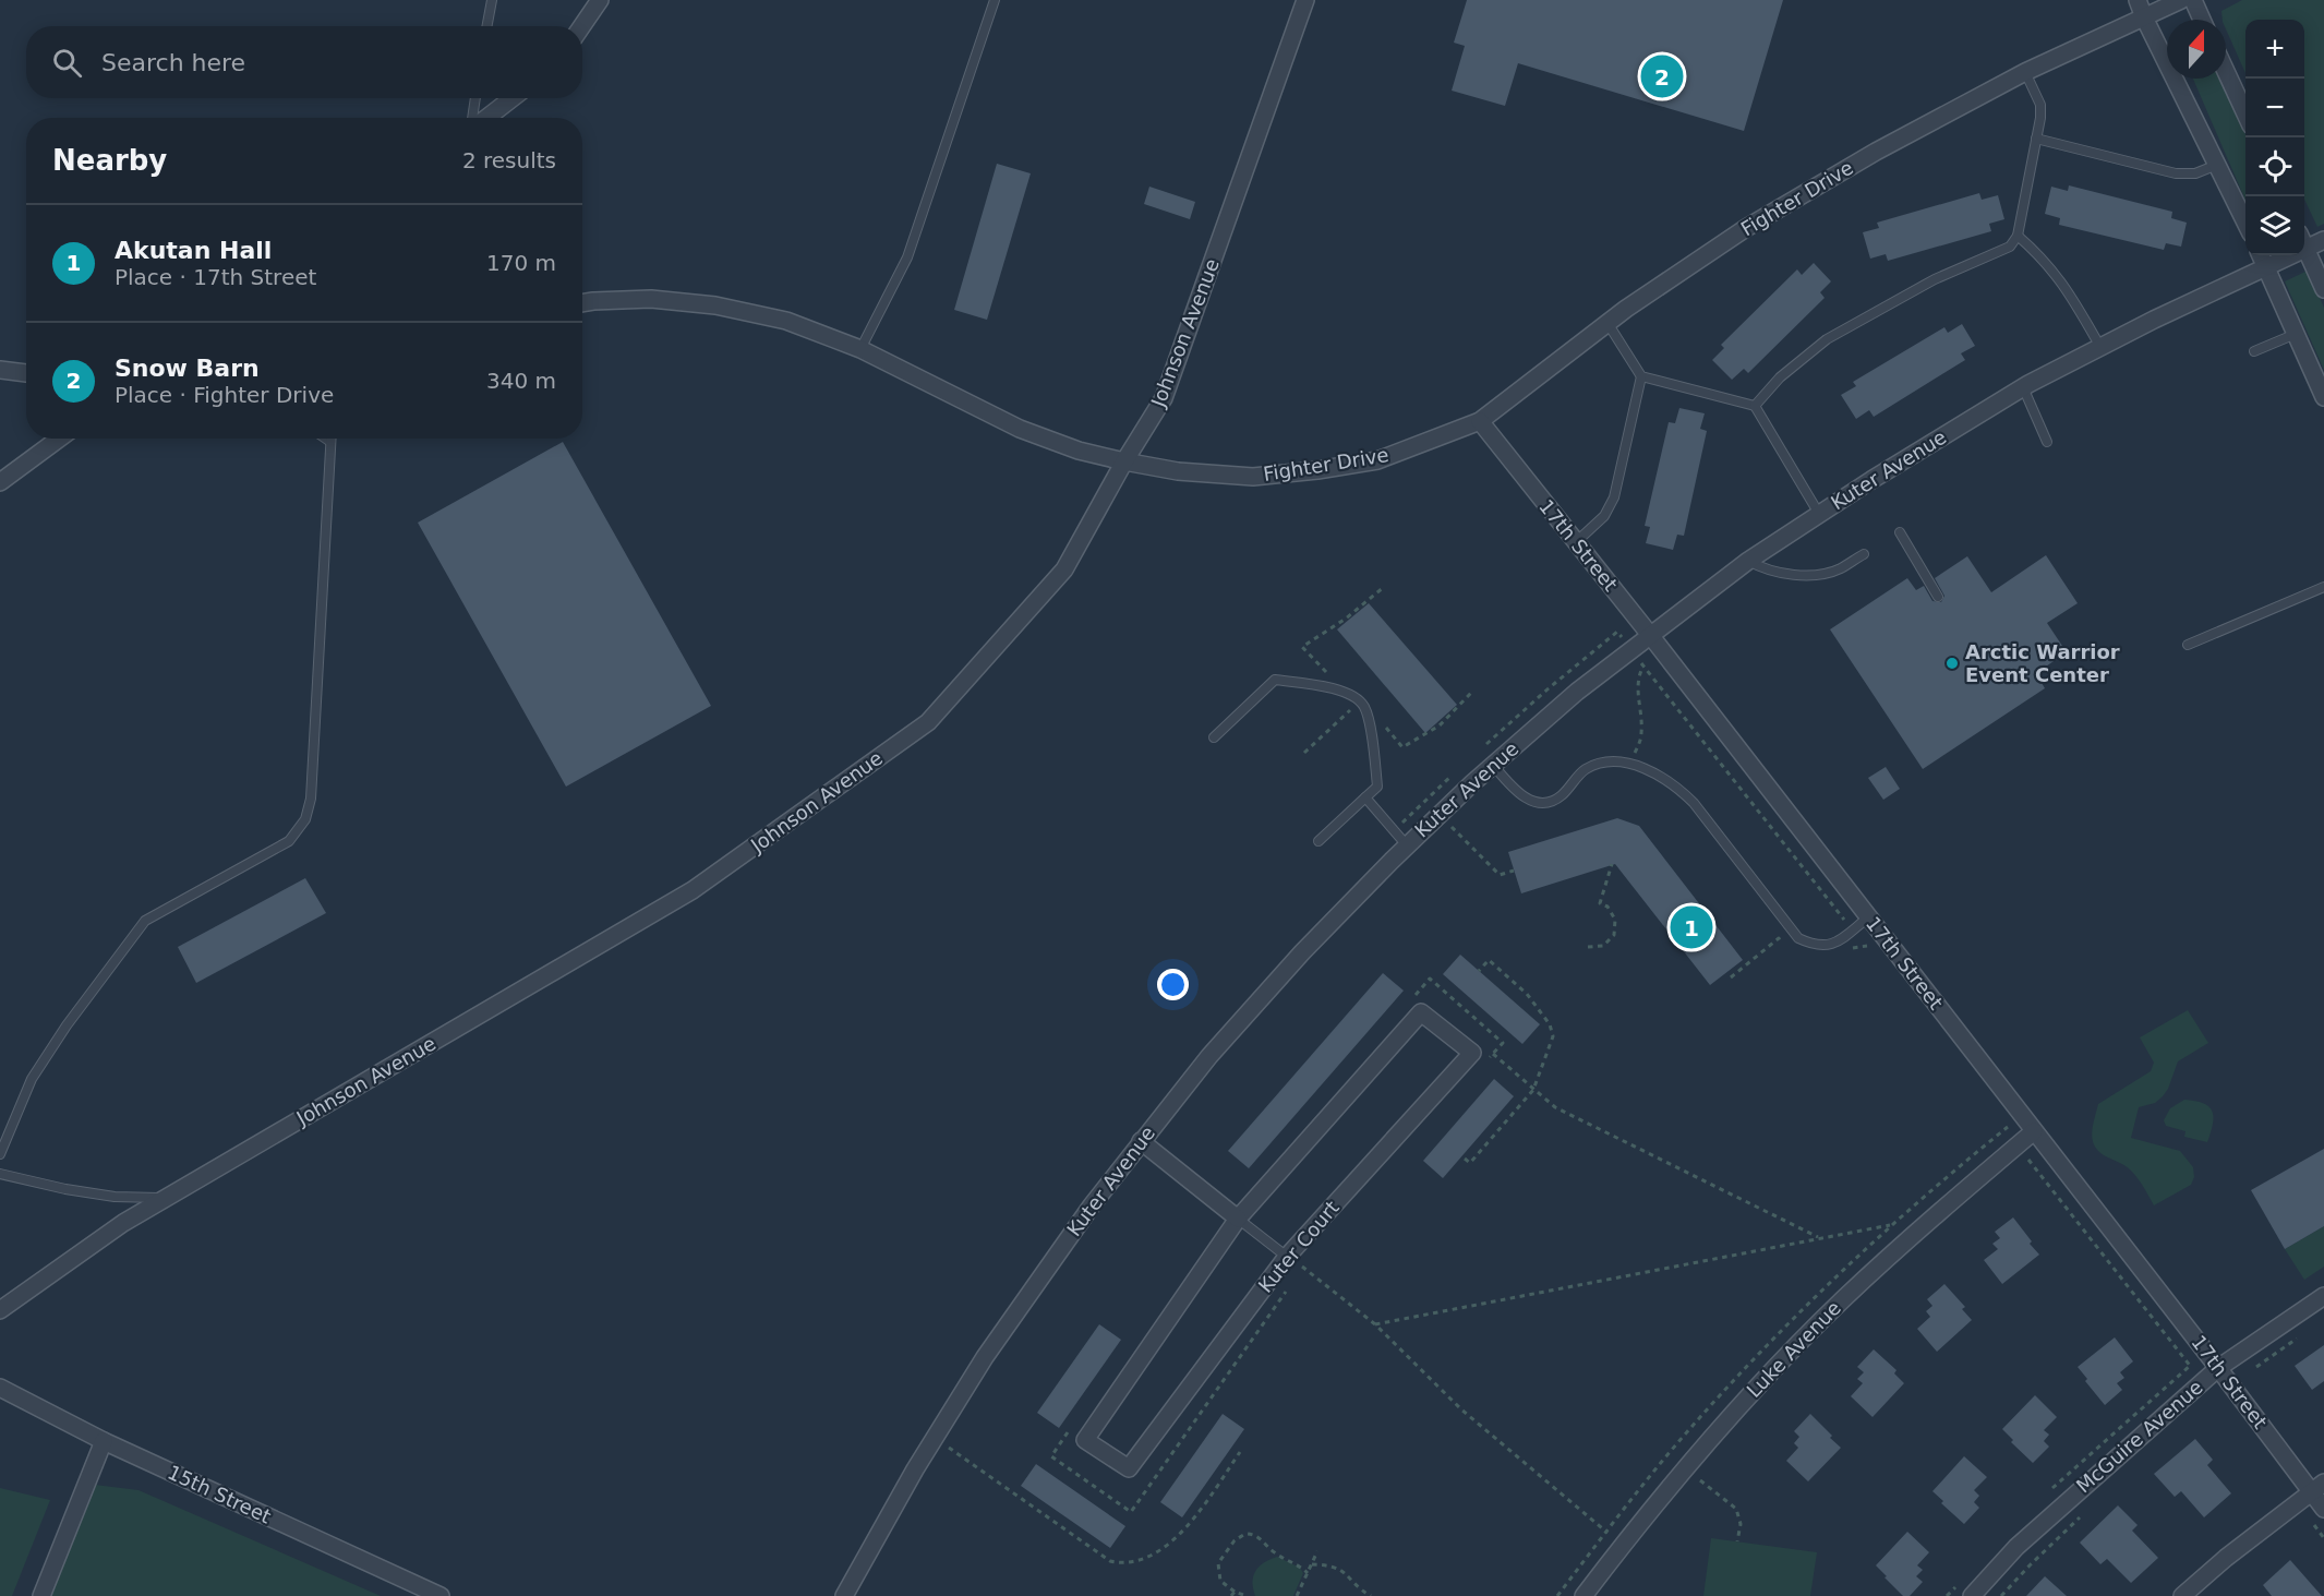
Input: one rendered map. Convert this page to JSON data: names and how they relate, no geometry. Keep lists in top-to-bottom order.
{
  "streets": {
    "street": [
      "Fighter Drive",
      "Johnson Avenue",
      "Kuter Avenue",
      "17th Street",
      "Kuter Court",
      "Luke Avenue",
      "McGuire Avenue",
      "15th Street"
    ]
  },
  "crossings": [
    ["Fighter Drive", "Johnson Avenue"],
    ["Fighter Drive", "17th Street"],
    ["Kuter Avenue", "17th Street"],
    ["17th Street", "Luke Avenue"],
    ["17th Street", "McGuire Avenue"]
  ],
  "places": ["Arctic Warrior Event Center"],
  "north": "top",
  "page": {
    "map_buttons": ["+", "−"],
    "search": "Search here",
    "pins": ["2", "1"],
    "heading": ["Nearby", "2 results"],
    "list": [
      {
        "mark": "1",
        "name": "Akutan Hall",
        "note": "Place · 17th Street",
        "value": "170 m"
      },
      {
        "mark": "2",
        "name": "Snow Barn",
        "note": "Place · Fighter Drive",
        "value": "340 m"
      }
    ]
  }
}
